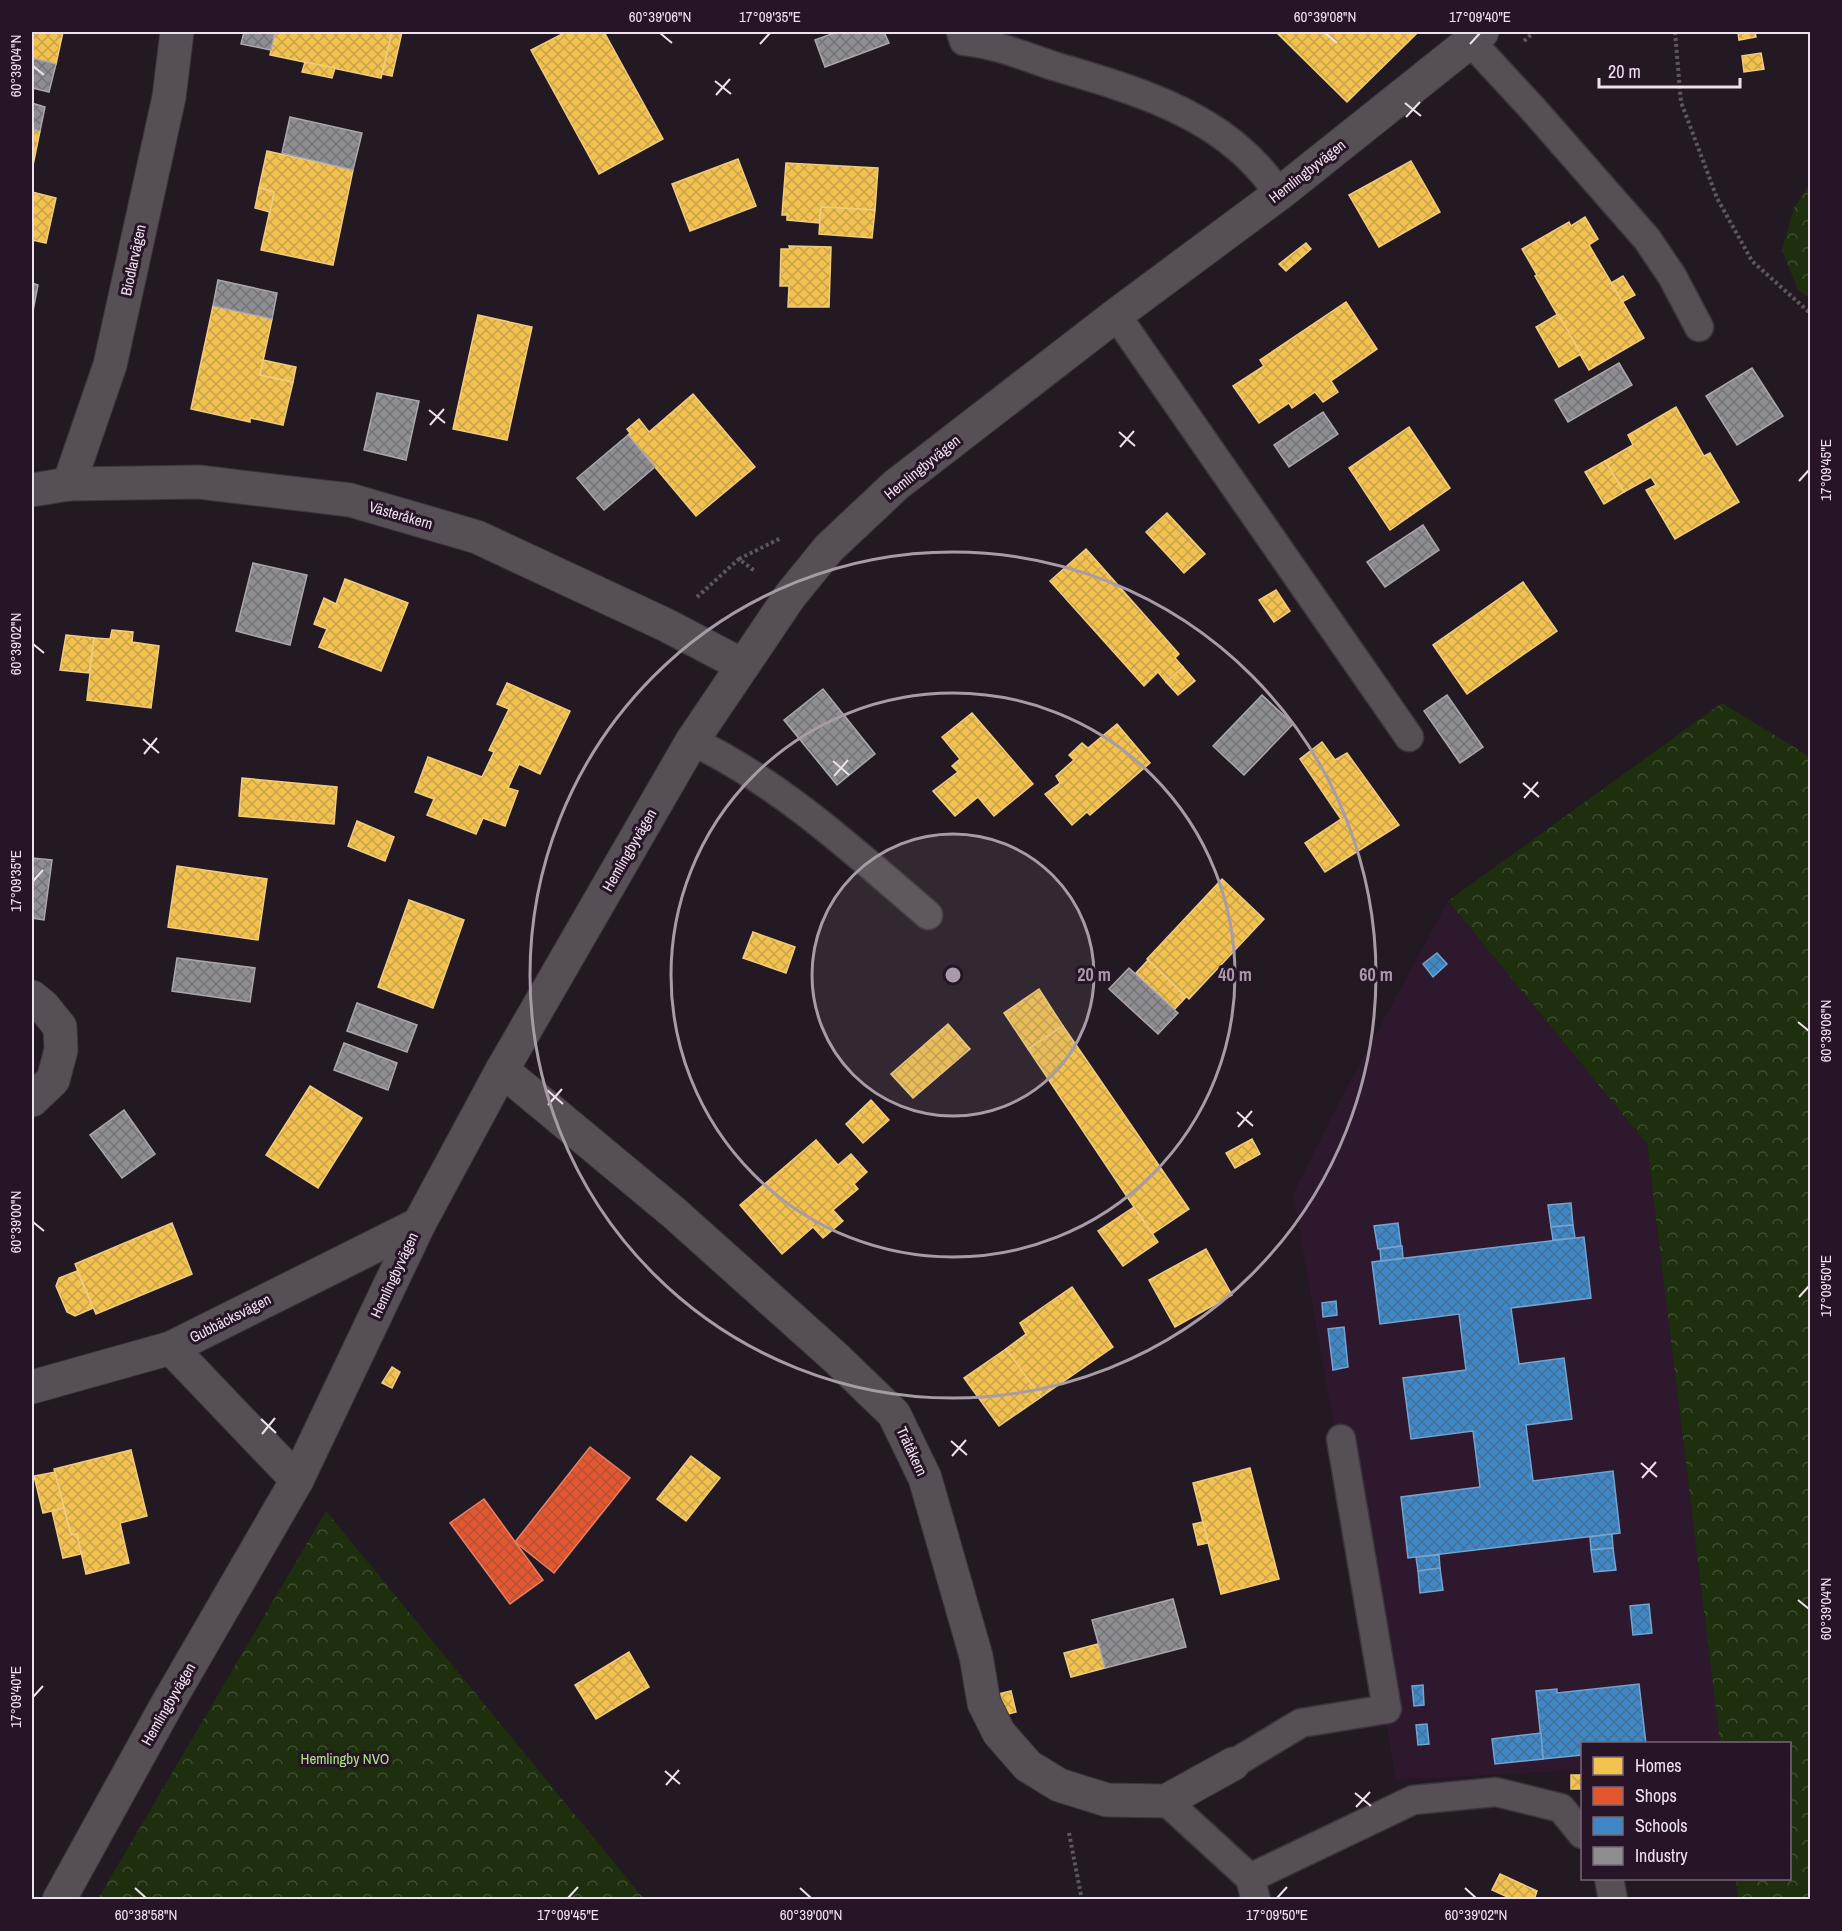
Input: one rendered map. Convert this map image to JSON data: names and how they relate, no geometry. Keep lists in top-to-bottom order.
{
  "streets": {
    "street": [
      "Hemlingbyvägen",
      "Biodlarvägen",
      "Västeråkern",
      "Gubbäcksvägen",
      "Trätåkern"
    ]
  },
  "crossings": [
    ["Hemlingbyvägen", "Västeråkern"],
    ["Hemlingbyvägen", "Gubbäcksvägen"],
    ["Hemlingbyvägen", "Trätåkern"],
    ["Biodlarvägen", "Västeråkern"]
  ],
  "parks": ["Hemlingby NVO"],
  "legend": [
    "Homes",
    "Shops",
    "Schools",
    "Industry"
  ],
  "scale_bar": "20 m",
  "coordinates": [
    "60°39'06\"N",
    "17°09'35\"E",
    "60°39'08\"N",
    "17°09'40\"E",
    "60°39'04\"N",
    "17°09'45\"E",
    "60°39'02\"N",
    "60°39'00\"N",
    "17°09'50\"E",
    "60°38'58\"N"
  ],
  "rings": ["20 m", "40 m", "60 m"]
}
